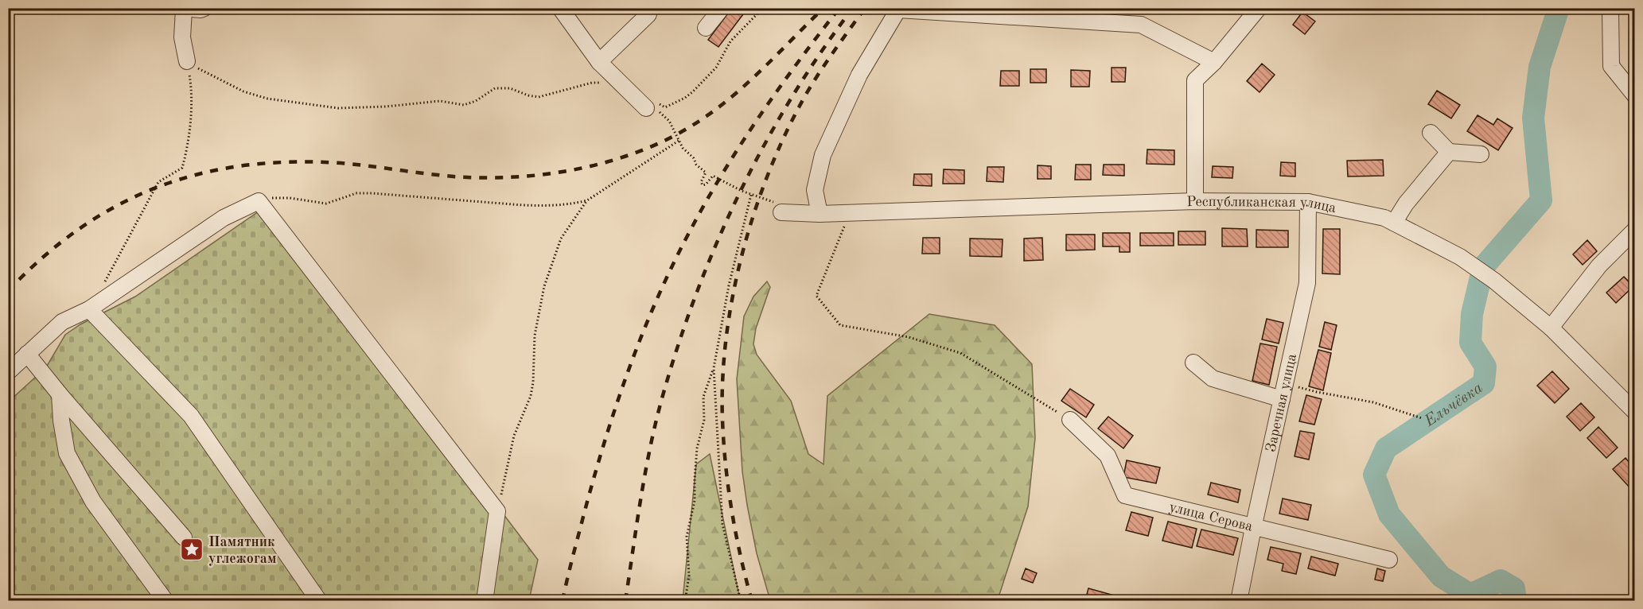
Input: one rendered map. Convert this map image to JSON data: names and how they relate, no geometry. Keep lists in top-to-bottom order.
{
  "streets": {
    "street": ["Республиканская улица", "Заречная улица", "улица Серова"]
  },
  "crossings": [
    ["Республиканская улица", "Заречная улица"],
    ["Заречная улица", "улица Серова"]
  ],
  "water": ["Ельчёвка"],
  "places": {
    "place": ["Памятник углежогам"]
  }
}
